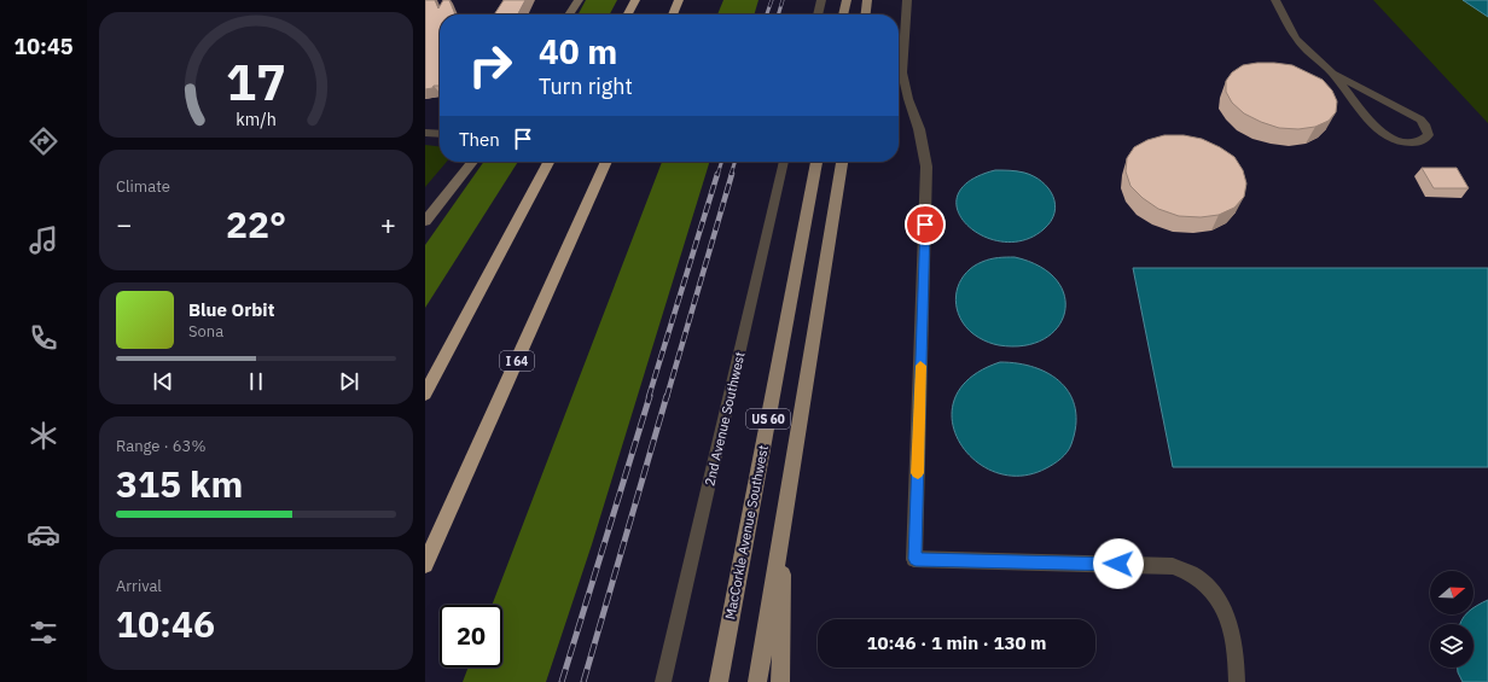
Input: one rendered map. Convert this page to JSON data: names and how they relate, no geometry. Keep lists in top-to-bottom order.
{
  "streets": {
    "highway": ["I 64"],
    "main road": ["US 60", "MacCorkle Avenue Southwest"],
    "lane": ["2nd Avenue Southwest"]
  },
  "north": "right",
  "page": {
    "tabs": "10:45",
    "turn": ["40 m", "Turn right"],
    "then": "Then",
    "tile": [
      "Climate",
      ["Range · 63%", "315 km"],
      ["Arrival", "10:46"]
    ],
    "heat": ["−", "22°", "+"],
    "song": ["Blue Orbit", "Sona"],
    "limit": "20",
    "trip": "10:46 · 1 min · 130 m",
    "gauge": ["17", "km/h"]
  }
}
